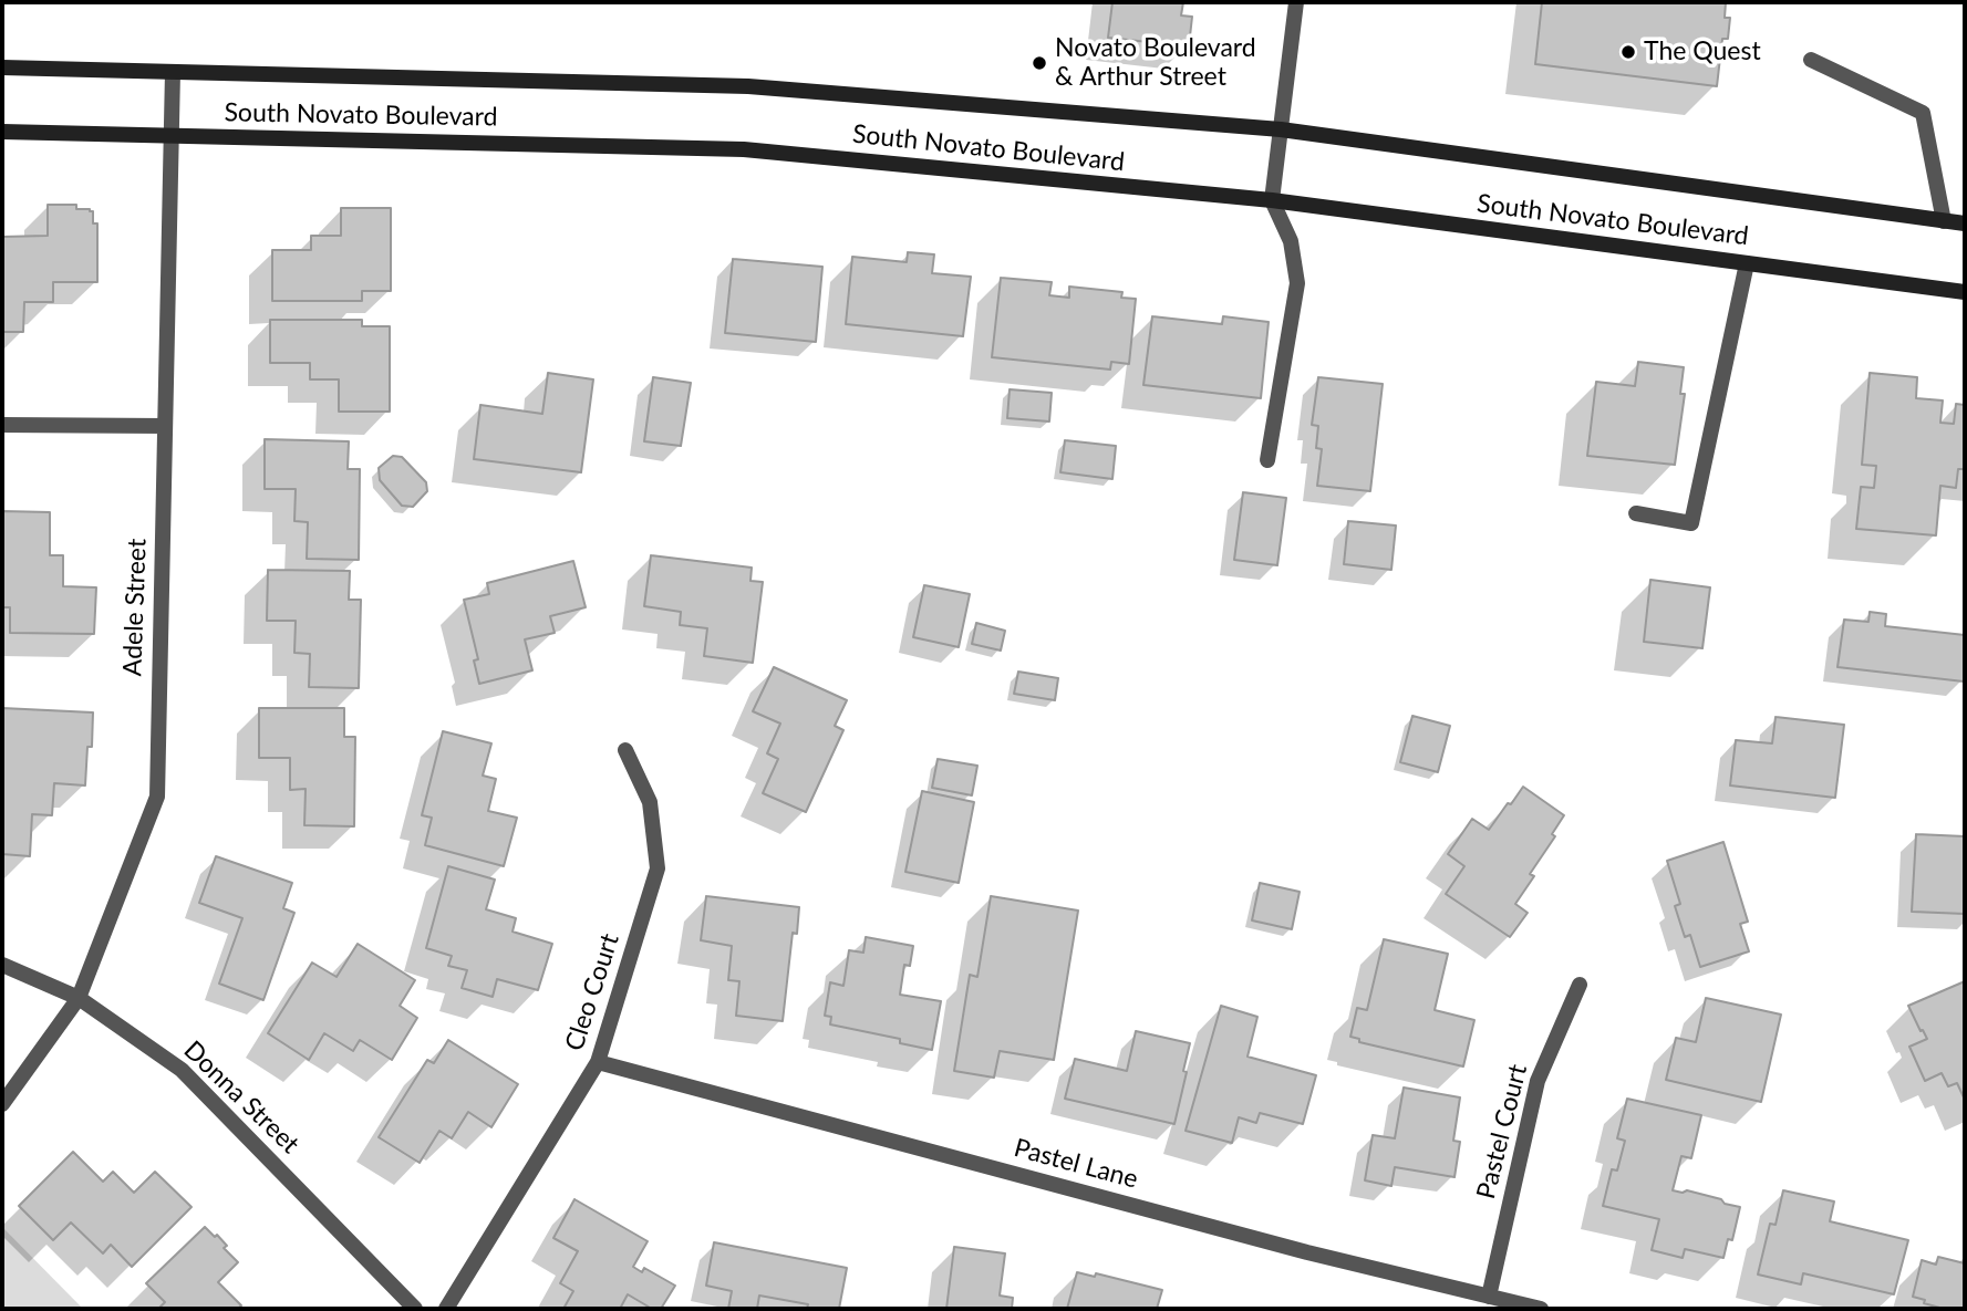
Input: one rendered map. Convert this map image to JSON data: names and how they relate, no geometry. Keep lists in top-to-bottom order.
{
  "streets": {
    "main road": ["South Novato Boulevard"],
    "street": [
      "Adele Street",
      "Cleo Court",
      "Donna Street",
      "Pastel Court",
      "Pastel Lane"
    ]
  },
  "crossings": [
    ["South Novato Boulevard", "Adele Street"],
    ["Adele Street", "Donna Street"],
    ["Cleo Court", "Pastel Lane"],
    ["Pastel Court", "Pastel Lane"]
  ],
  "places": ["The Quest", "Novato Boulevard & Arthur Street"]
}
